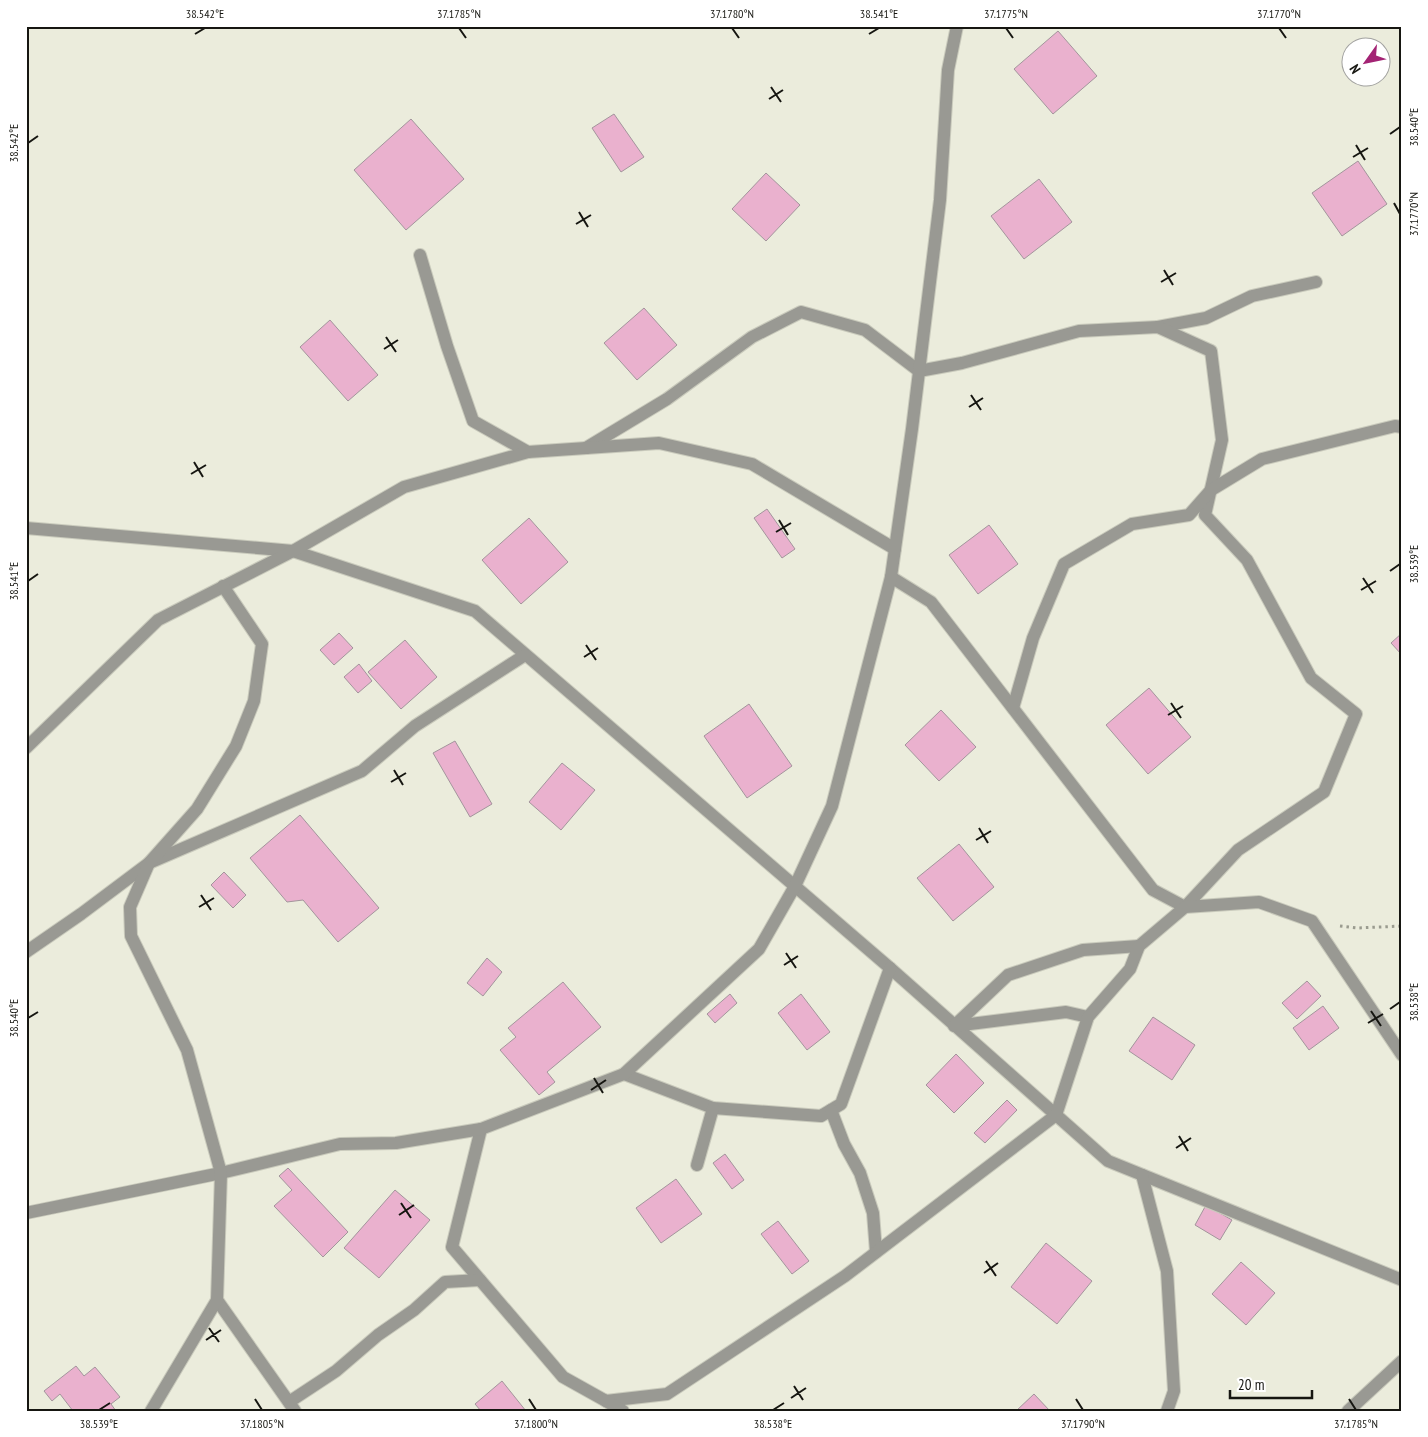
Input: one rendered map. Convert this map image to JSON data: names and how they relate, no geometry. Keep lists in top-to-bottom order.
{
  "scale_bar": "20 m",
  "north": "bottom left",
  "coordinates": [
    "38.542°E",
    "37.1785°N",
    "37.1780°N",
    "38.541°E",
    "37.1775°N",
    "37.1770°N",
    "38.540°E",
    "38.539°E",
    "38.538°E",
    "37.1805°N",
    "37.1800°N",
    "37.1790°N"
  ]
}
